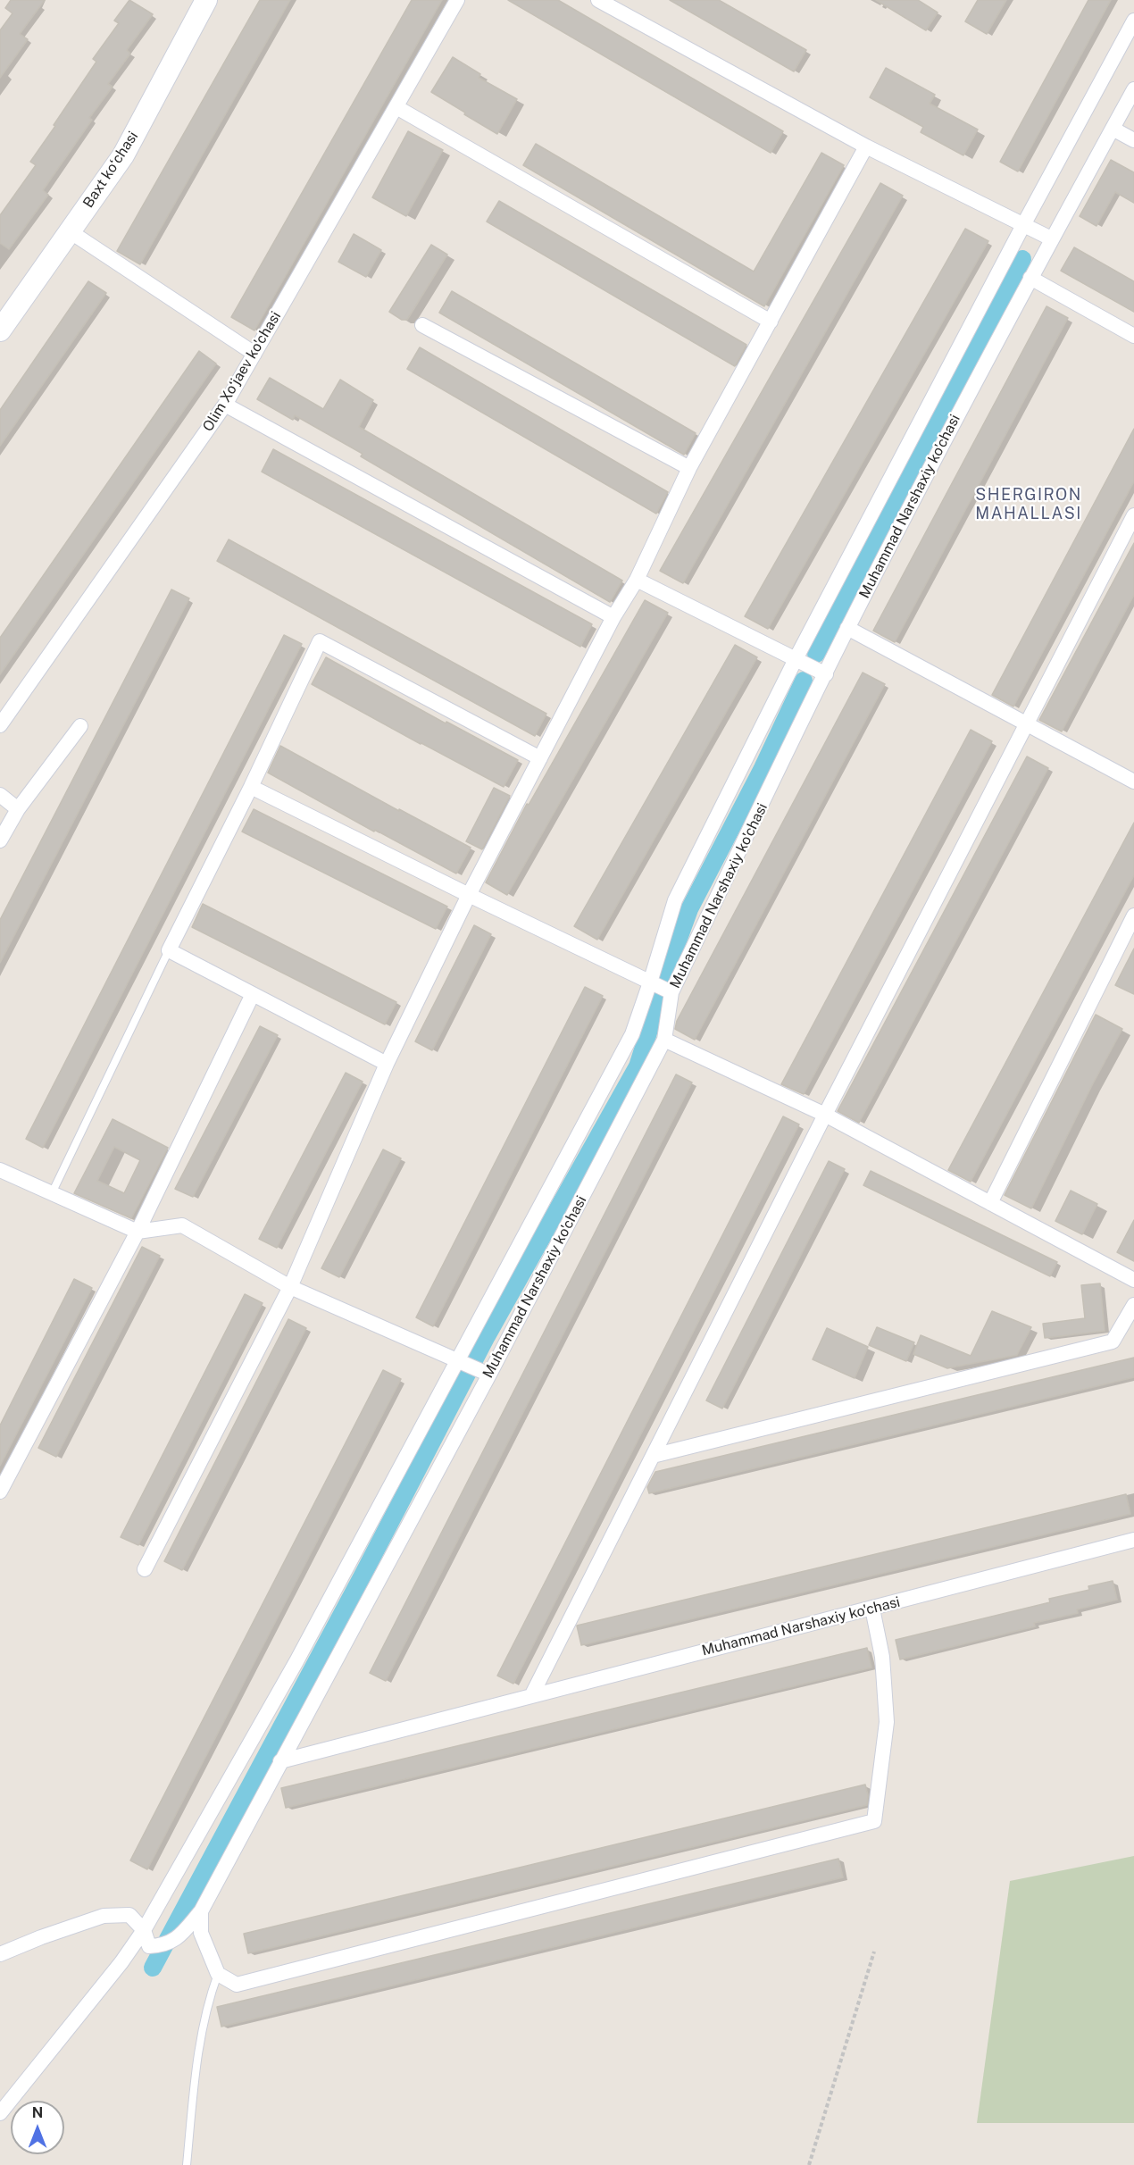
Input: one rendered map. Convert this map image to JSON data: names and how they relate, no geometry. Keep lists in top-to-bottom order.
{
  "streets": {
    "main road": ["Baxt koʻchasi"],
    "street": ["Olim Xoʻjaev ko'chasi", "Muhammad Narshaxiy ko'chasi"]
  },
  "districts": ["SHERGIRON MAHALLASI"],
  "north": "top"
}
